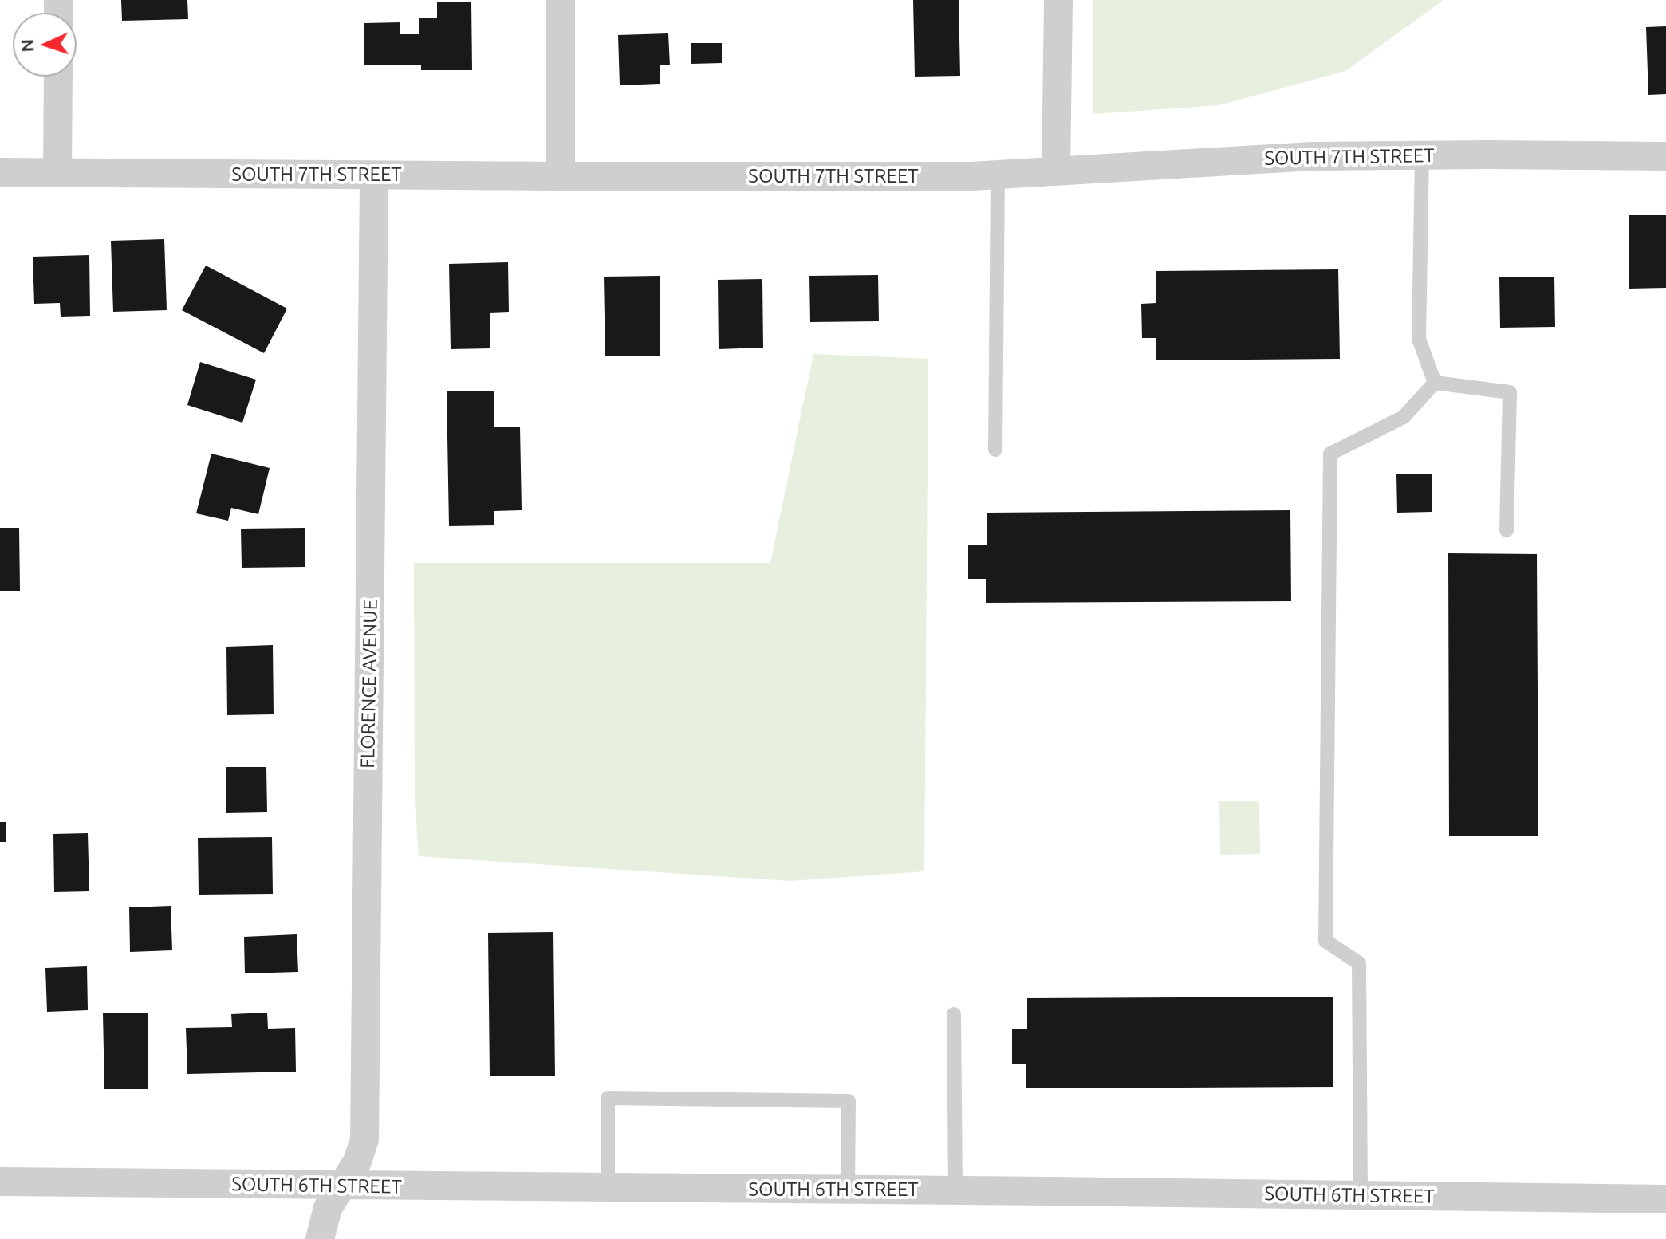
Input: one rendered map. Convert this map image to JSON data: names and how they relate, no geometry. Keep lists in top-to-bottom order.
{
  "streets": {
    "street": ["SOUTH 7TH STREET", "FLORENCE AVENUE", "SOUTH 6TH STREET"]
  },
  "crossings": [
    ["SOUTH 7TH STREET", "FLORENCE AVENUE"],
    ["FLORENCE AVENUE", "SOUTH 6TH STREET"]
  ],
  "north": "left"
}
